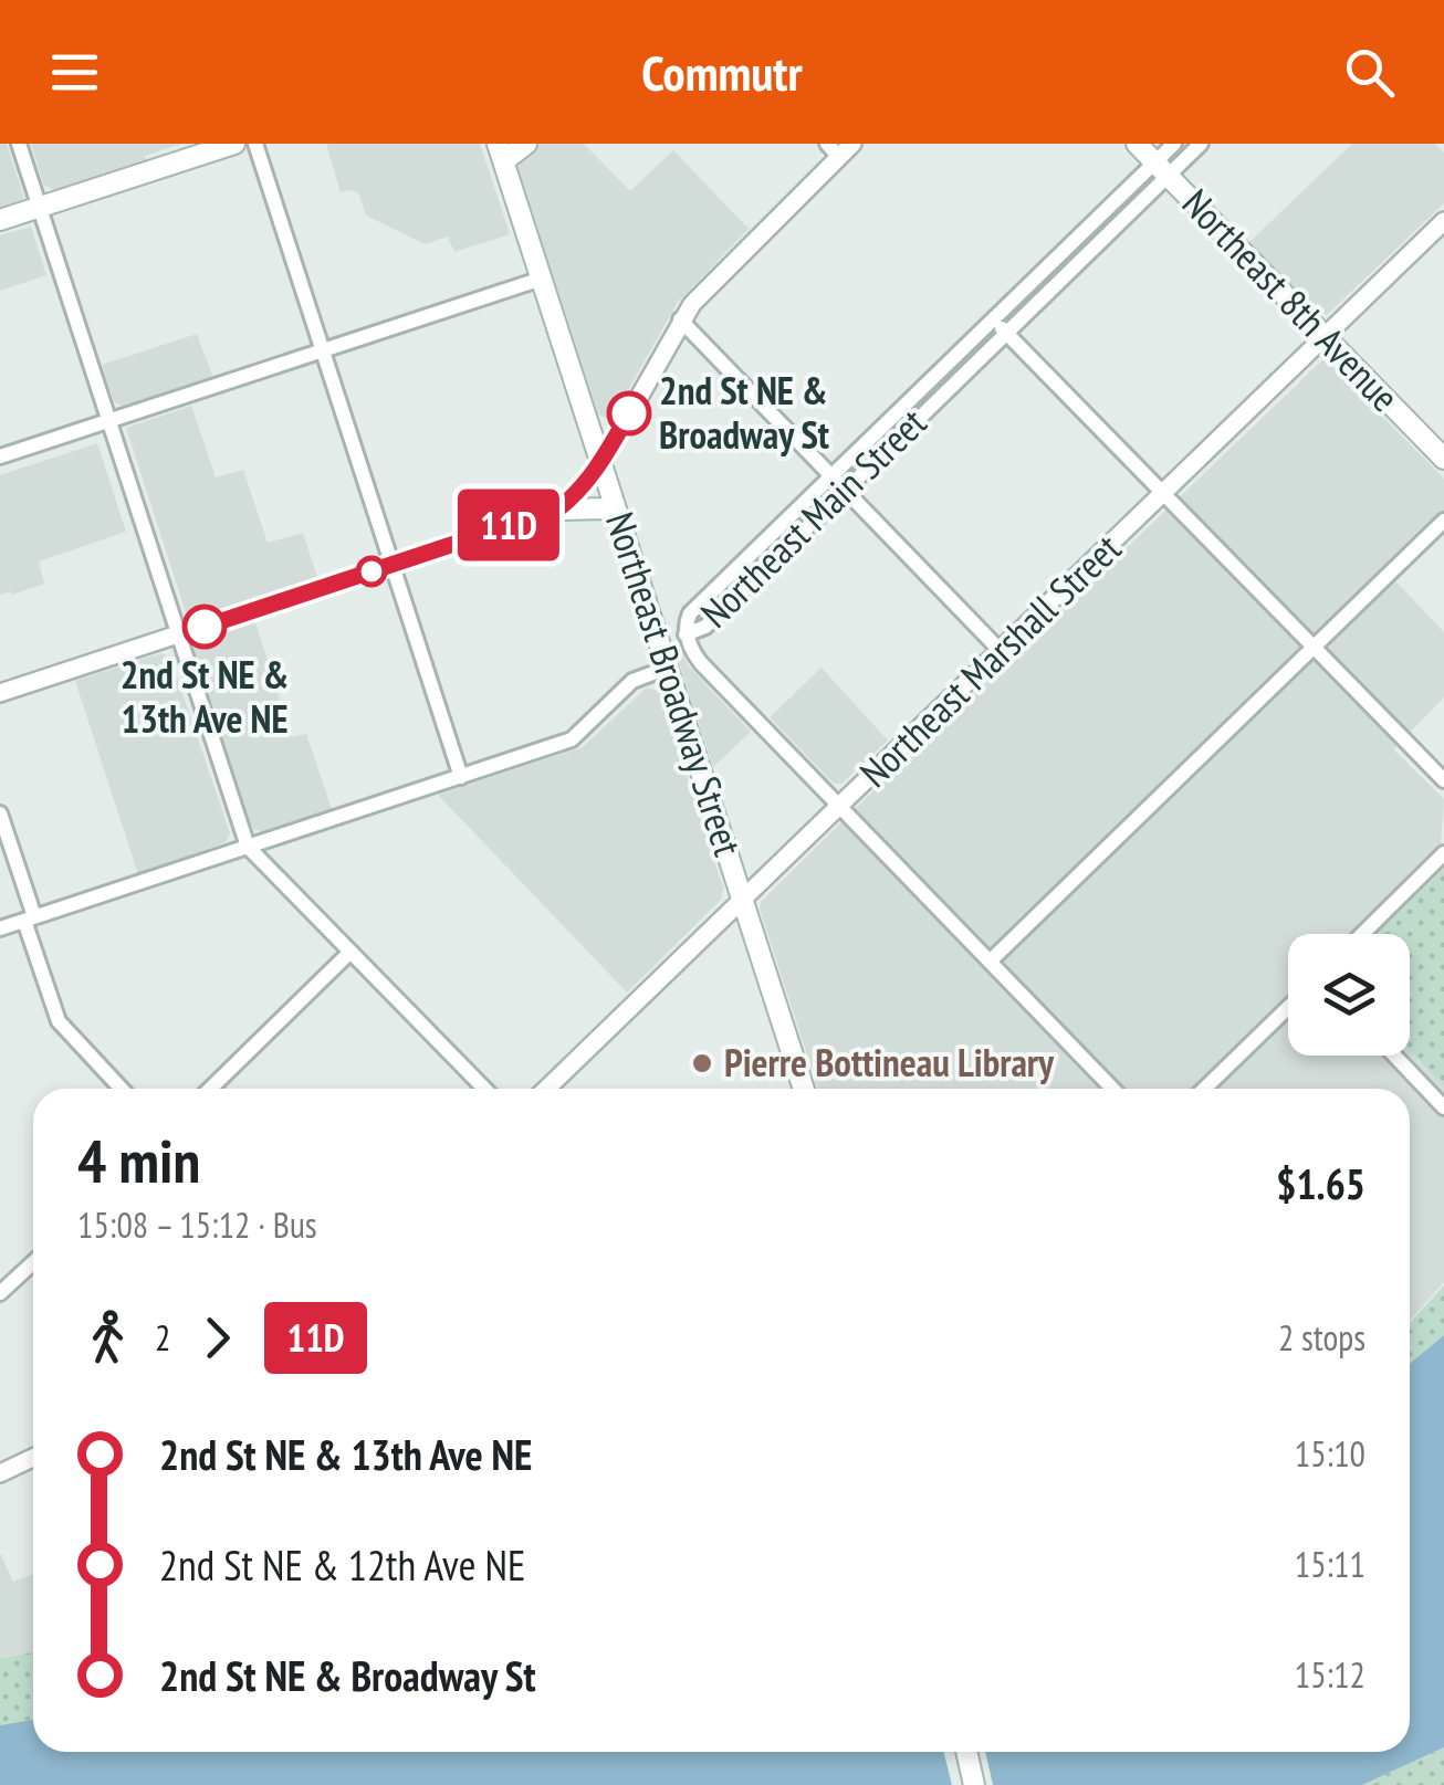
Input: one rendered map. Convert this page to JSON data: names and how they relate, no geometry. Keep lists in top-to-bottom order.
{
  "streets": {
    "main road": ["Northeast 8th Avenue", "Northeast Broadway Street"],
    "street": ["Northeast Main Street", "Northeast Marshall Street"]
  },
  "crossings": [
    ["Northeast 8th Avenue", "Northeast Main Street"],
    ["Northeast 8th Avenue", "Northeast Marshall Street"],
    ["Northeast Marshall Street", "Northeast Broadway Street"]
  ],
  "places": ["2nd St NE & Broadway St", "2nd St NE & 13th Ave NE", "Pierre Bottineau Library"],
  "lines": ["bus line 11D"],
  "page": {
    "header": "Commutr",
    "on_map": "11D",
    "heading": ["4 min", "15:08 – 15:12 · Bus", "$1.65"],
    "legs": ["2", "11D", "2 stops"],
    "list": [
      {
        "name": "2nd St NE & 13th Ave NE",
        "value": "15:10"
      },
      {
        "name": "2nd St NE & 12th Ave NE",
        "value": "15:11"
      },
      {
        "name": "2nd St NE & Broadway St",
        "value": "15:12"
      }
    ]
  }
}
